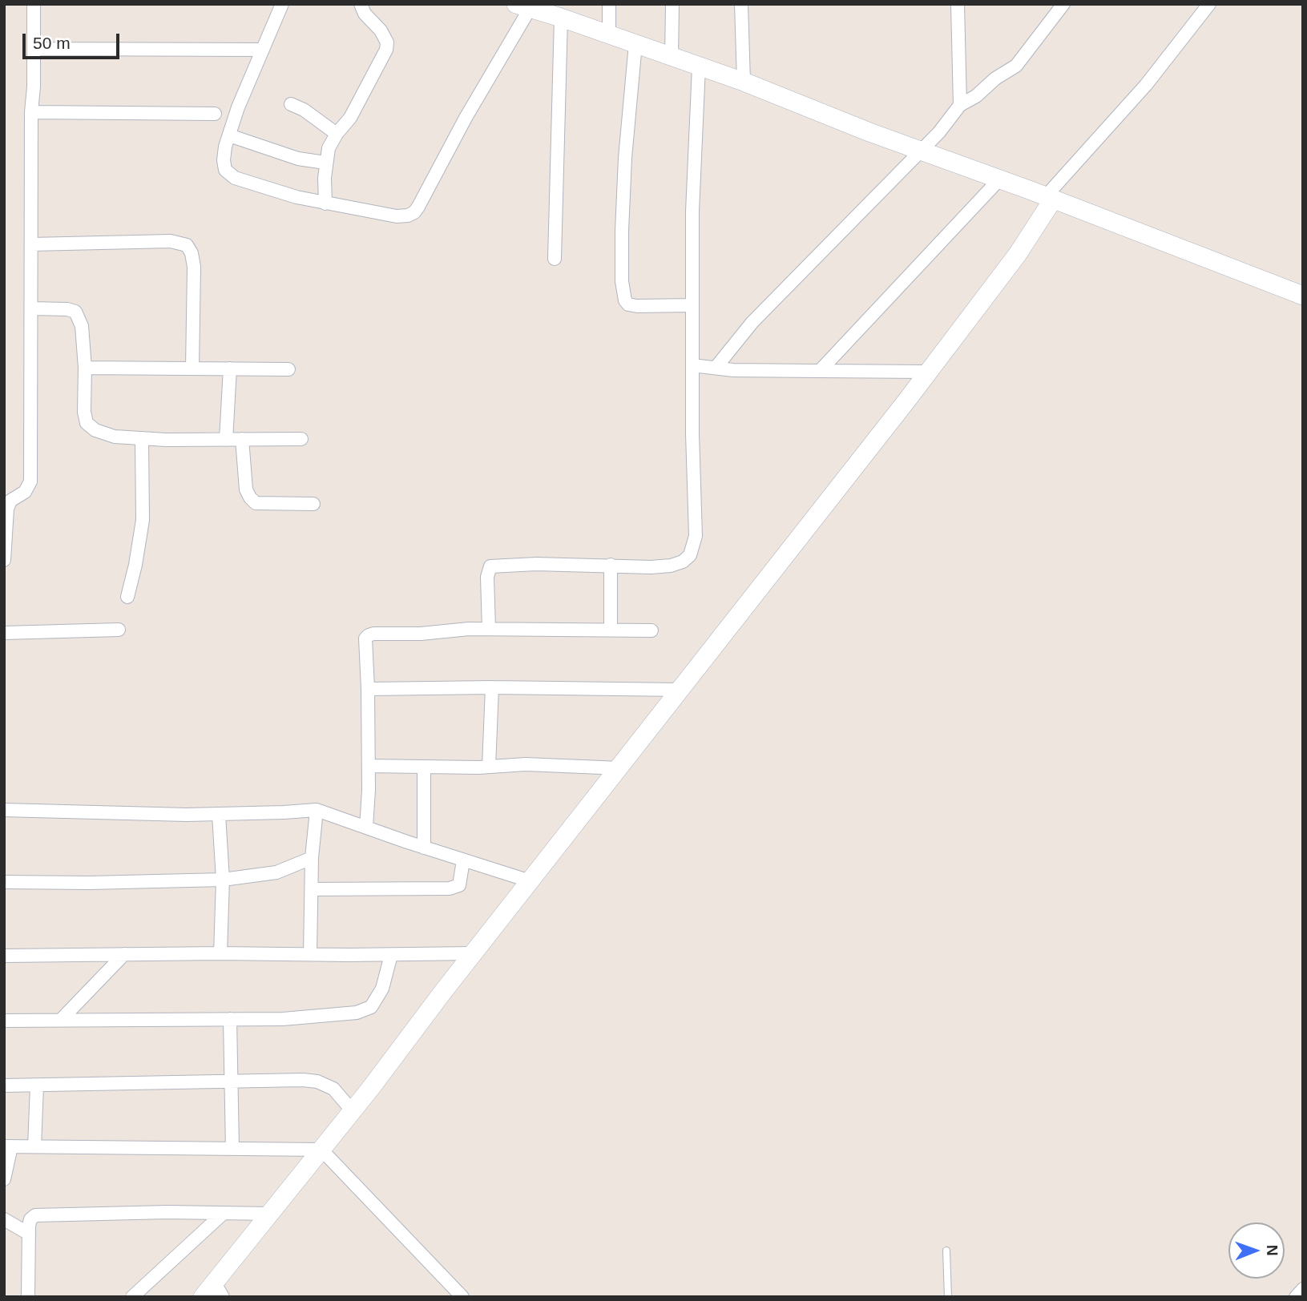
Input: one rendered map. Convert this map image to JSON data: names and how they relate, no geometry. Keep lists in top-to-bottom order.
{
  "scale_bar": "50 m",
  "north": "right"
}
